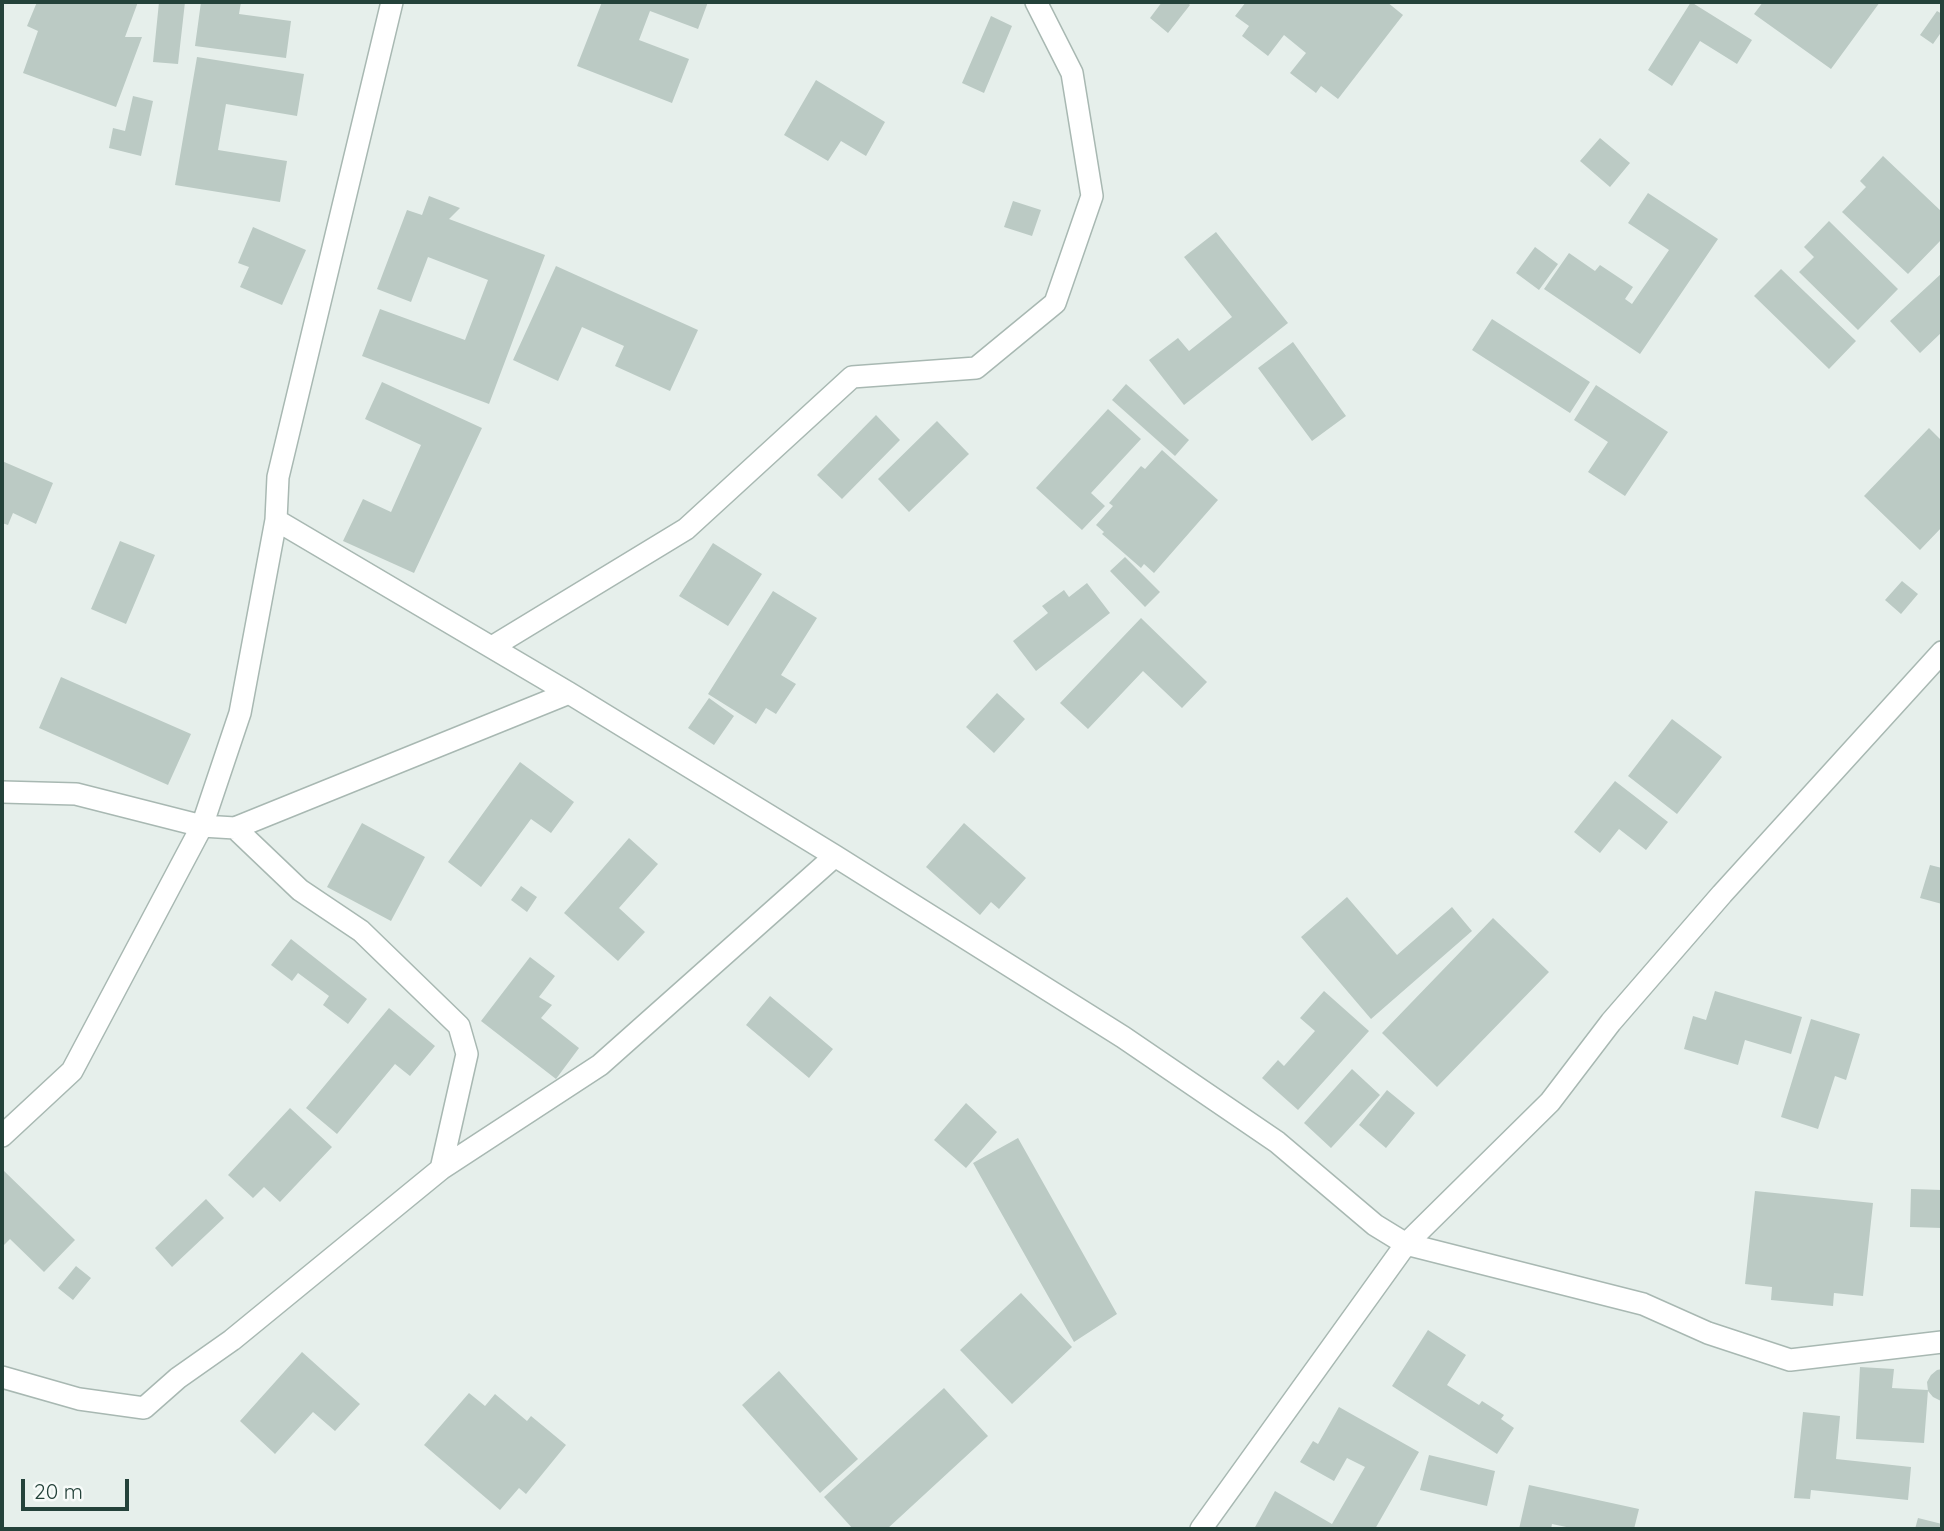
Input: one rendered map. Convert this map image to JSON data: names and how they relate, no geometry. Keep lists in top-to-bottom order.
{
  "scale_bar": "20 m"
}
